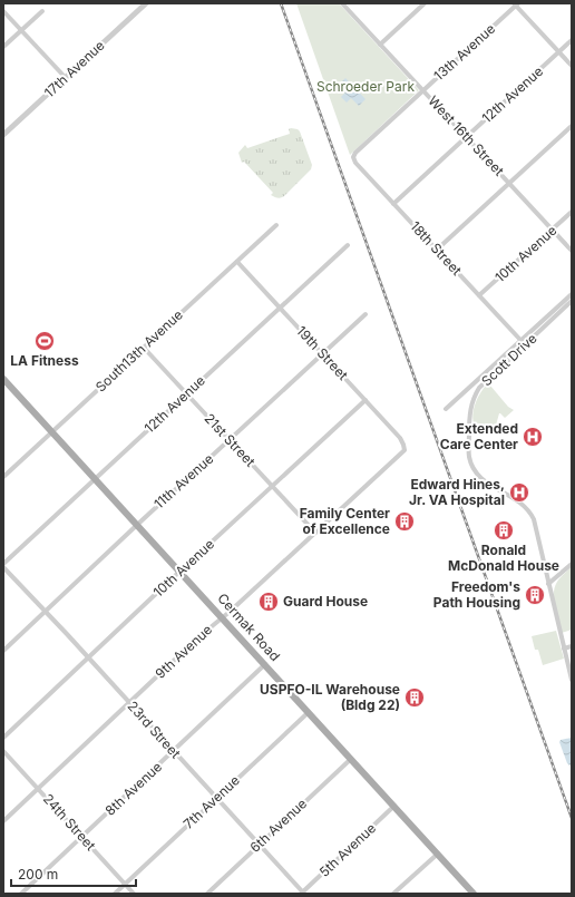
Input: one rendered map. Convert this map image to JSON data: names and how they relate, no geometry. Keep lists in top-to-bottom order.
{
  "streets": {
    "main road": ["Cermak Road"],
    "street": [
      "13th Avenue",
      "17th Avenue",
      "12th Avenue",
      "West 16th Street",
      "18th Street",
      "10th Avenue",
      "South13th Avenue",
      "19th Street",
      "Scott Drive",
      "21st Street",
      "11th Avenue",
      "9th Avenue",
      "23rd Street",
      "8th Avenue",
      "7th Avenue",
      "24th Street",
      "6th Avenue",
      "5th Avenue"
    ]
  },
  "crossings": [
    ["13th Avenue", "West 16th Street"],
    ["13th Avenue", "18th Street"],
    ["12th Avenue", "West 16th Street"],
    ["12th Avenue", "18th Street"],
    ["12th Avenue", "19th Street"],
    ["12th Avenue", "21st Street"],
    ["12th Avenue", "Cermak Road"],
    ["12th Avenue", "23rd Street"],
    ["West 16th Street", "10th Avenue"],
    ["18th Street", "10th Avenue"],
    ["10th Avenue", "19th Street"],
    ["10th Avenue", "21st Street"],
    ["10th Avenue", "Cermak Road"],
    ["10th Avenue", "23rd Street"],
    ["South13th Avenue", "19th Street"],
    ["South13th Avenue", "21st Street"],
    ["South13th Avenue", "Cermak Road"],
    ["19th Street", "11th Avenue"],
    ["19th Street", "9th Avenue"],
    ["21st Street", "11th Avenue"],
    ["21st Street", "9th Avenue"],
    ["11th Avenue", "Cermak Road"],
    ["11th Avenue", "23rd Street"],
    ["Cermak Road", "9th Avenue"],
    ["Cermak Road", "8th Avenue"],
    ["Cermak Road", "7th Avenue"],
    ["Cermak Road", "6th Avenue"],
    ["Cermak Road", "5th Avenue"],
    ["9th Avenue", "23rd Street"],
    ["9th Avenue", "24th Street"],
    ["23rd Street", "8th Avenue"],
    ["23rd Street", "7th Avenue"],
    ["23rd Street", "6th Avenue"],
    ["23rd Street", "5th Avenue"],
    ["8th Avenue", "24th Street"],
    ["7th Avenue", "24th Street"]
  ],
  "parks": ["Schroeder Park"],
  "places": {
    "sports": ["LA Fitness"],
    "hospital": ["Extended Care Center", "Edward Hines, Jr. VA Hospital"],
    "building": [
      "Family Center of Excellence",
      "Ronald McDonald House",
      "Freedom's Path Housing",
      "Guard House",
      "USPFO-IL Warehouse (Bldg 22)"
    ]
  },
  "scale_bar": "200 m"
}
